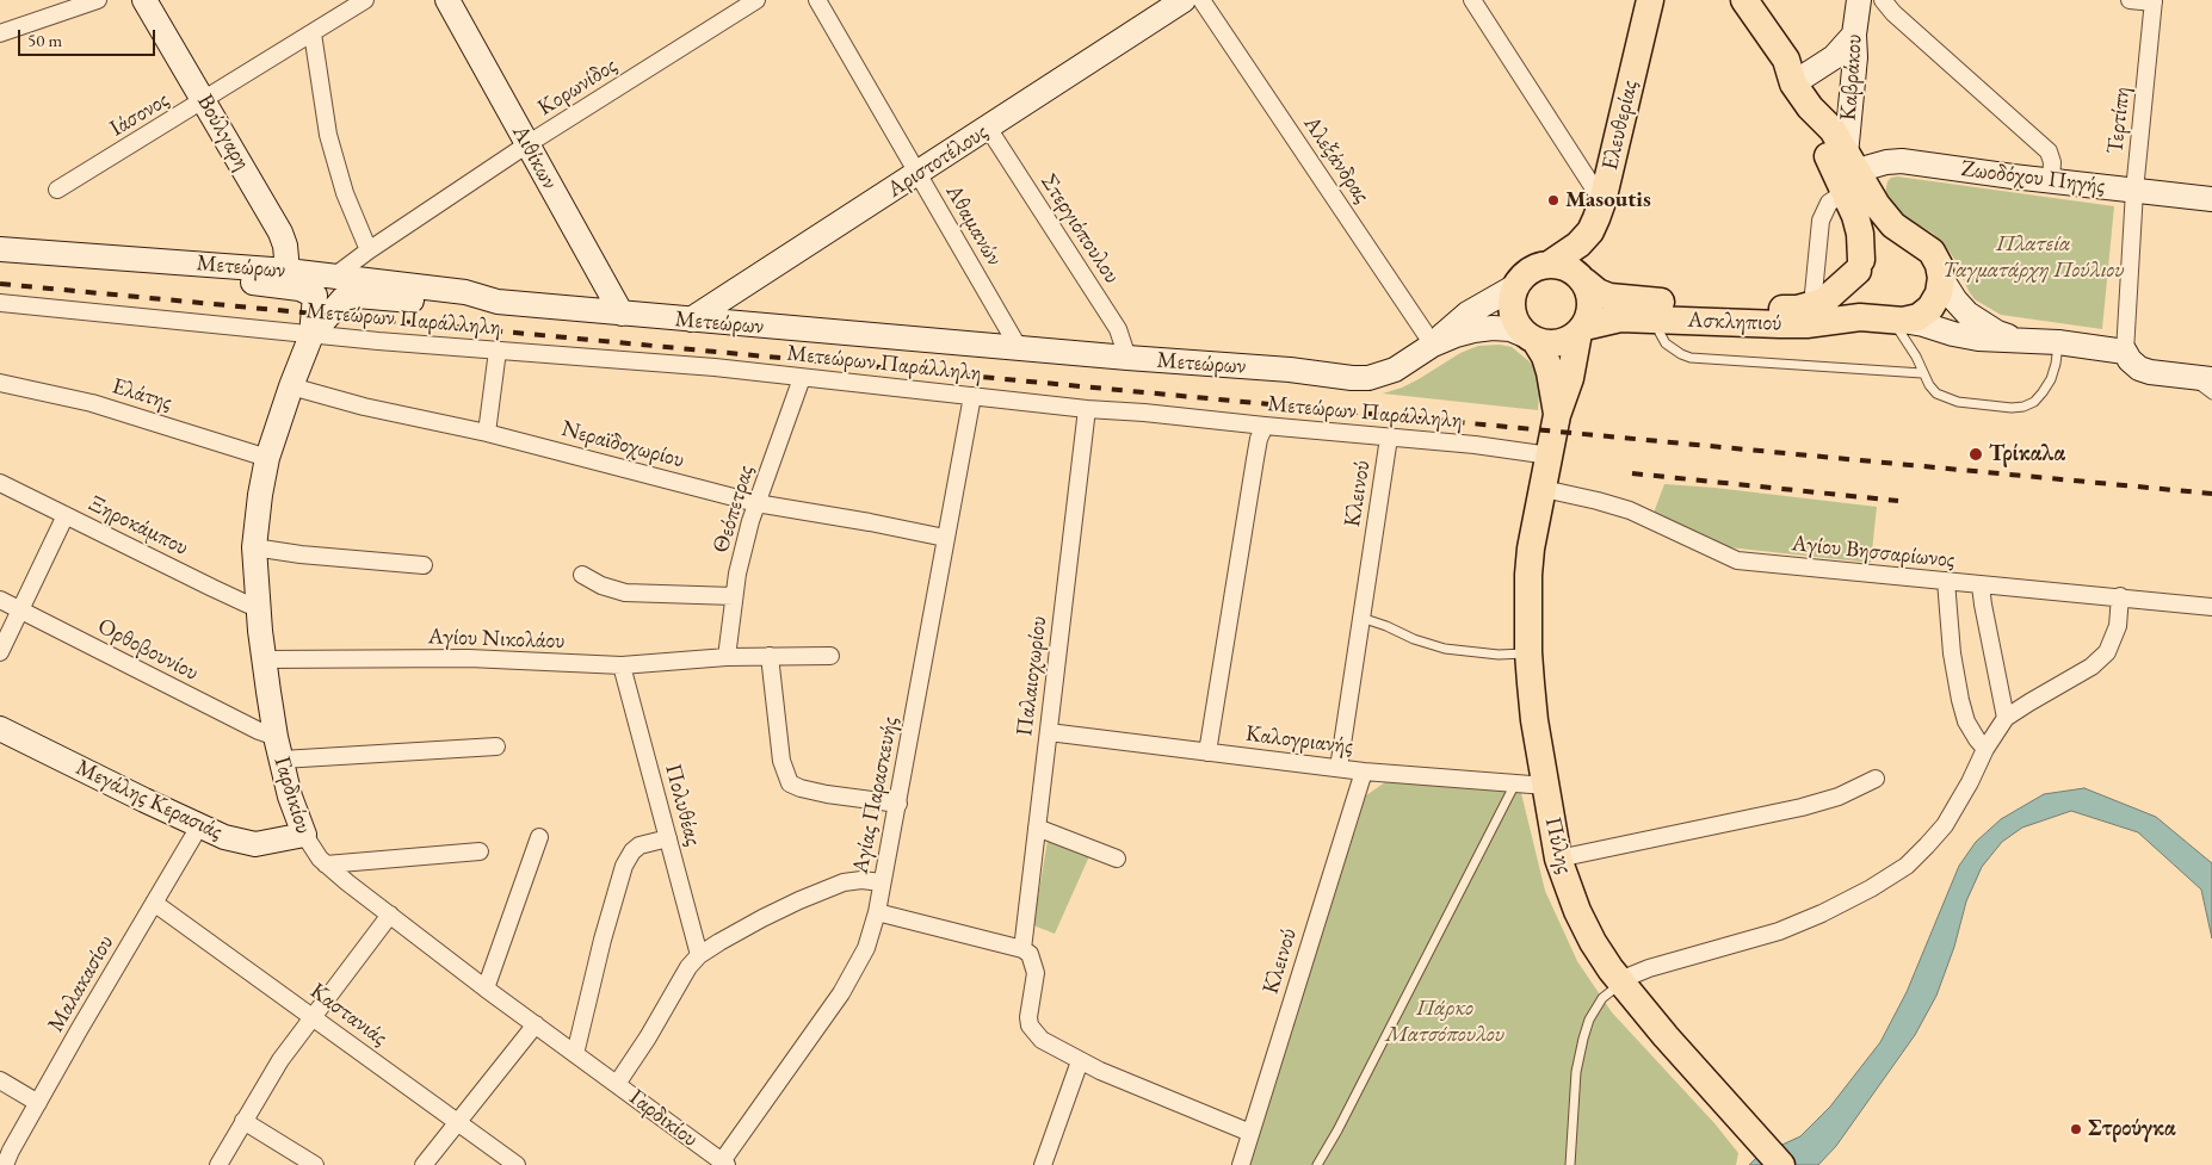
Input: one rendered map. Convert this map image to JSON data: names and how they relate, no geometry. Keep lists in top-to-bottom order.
{
  "streets": {
    "main road": ["Ελευθερίας", "Ασκληπιού", "Πύλης"],
    "street": [
      "Καβράκου",
      "Κορωνίδος",
      "Ιάσονος",
      "Τερτίπη",
      "Βούλγαρη",
      "Αιθίκων",
      "Αλεξάνδρας",
      "Αριστοτέλους",
      "Ζωοδόχου Πηγής",
      "Αθαμανών",
      "Στεργιόπουλου",
      "Μετεώρων",
      "Μετεώρων Παράλληλη",
      "Ελάτης",
      "Νεραϊδοχωρίου",
      "Κλεινού",
      "Θεόπετρας",
      "Ξηροκάμπου",
      "Αγίου Βησσαρίωνος",
      "Αγίου Νικολάου",
      "Ορθοβουνίου",
      "Παλαιοχωρίου",
      "Καλογριανής",
      "Γαρδικίου",
      "Αγίας Παρασκευής",
      "Μεγάλης Κερασιάς",
      "Πολυθέας",
      "Μαλακασίου",
      "Καστανιάς"
    ]
  },
  "crossings": [
    ["Καβράκου", "Ζωοδόχου Πηγής"],
    ["Κορωνίδος", "Αιθίκων"],
    ["Κορωνίδος", "Μετεώρων"],
    ["Ιάσονος", "Βούλγαρη"],
    ["Τερτίπη", "Ζωοδόχου Πηγής"],
    ["Ελευθερίας", "Μετεώρων"],
    ["Ελευθερίας", "Ασκληπιού"],
    ["Βούλγαρη", "Μετεώρων"],
    ["Αιθίκων", "Μετεώρων"],
    ["Αλεξάνδρας", "Μετεώρων"],
    ["Αριστοτέλους", "Αθαμανών"],
    ["Αριστοτέλους", "Στεργιόπουλου"],
    ["Αριστοτέλους", "Μετεώρων"],
    ["Αθαμανών", "Μετεώρων"],
    ["Στεργιόπουλου", "Μετεώρων"],
    ["Μετεώρων", "Ασκληπιού"],
    ["Μετεώρων Παράλληλη", "Κλεινού"],
    ["Μετεώρων Παράλληλη", "Θεόπετρας"],
    ["Μετεώρων Παράλληλη", "Παλαιοχωρίου"],
    ["Μετεώρων Παράλληλη", "Γαρδικίου"],
    ["Μετεώρων Παράλληλη", "Αγίας Παρασκευής"],
    ["Μετεώρων Παράλληλη", "Πύλης"],
    ["Ελάτης", "Γαρδικίου"],
    ["Νεραϊδοχωρίου", "Θεόπετρας"],
    ["Νεραϊδοχωρίου", "Γαρδικίου"],
    ["Νεραϊδοχωρίου", "Αγίας Παρασκευής"],
    ["Κλεινού", "Καλογριανής"],
    ["Θεόπετρας", "Αγίου Νικολάου"],
    ["Ξηροκάμπου", "Γαρδικίου"],
    ["Αγίου Βησσαρίωνος", "Πύλης"],
    ["Αγίου Νικολάου", "Γαρδικίου"],
    ["Αγίου Νικολάου", "Πολυθέας"],
    ["Ορθοβουνίου", "Γαρδικίου"],
    ["Παλαιοχωρίου", "Καλογριανής"],
    ["Καλογριανής", "Πύλης"],
    ["Γαρδικίου", "Αγίας Παρασκευής"],
    ["Γαρδικίου", "Μεγάλης Κερασιάς"],
    ["Μεγάλης Κερασιάς", "Μαλακασίου"],
    ["Μαλακασίου", "Καστανιάς"]
  ],
  "parks": ["Πλατεία Ταγματάρχη Πούλιου", "Πάρκο Ματσόπουλου"],
  "places": ["Masoutis", "Τρίκαλα", "Στρούγκα"],
  "scale_bar": "50 m"
}
